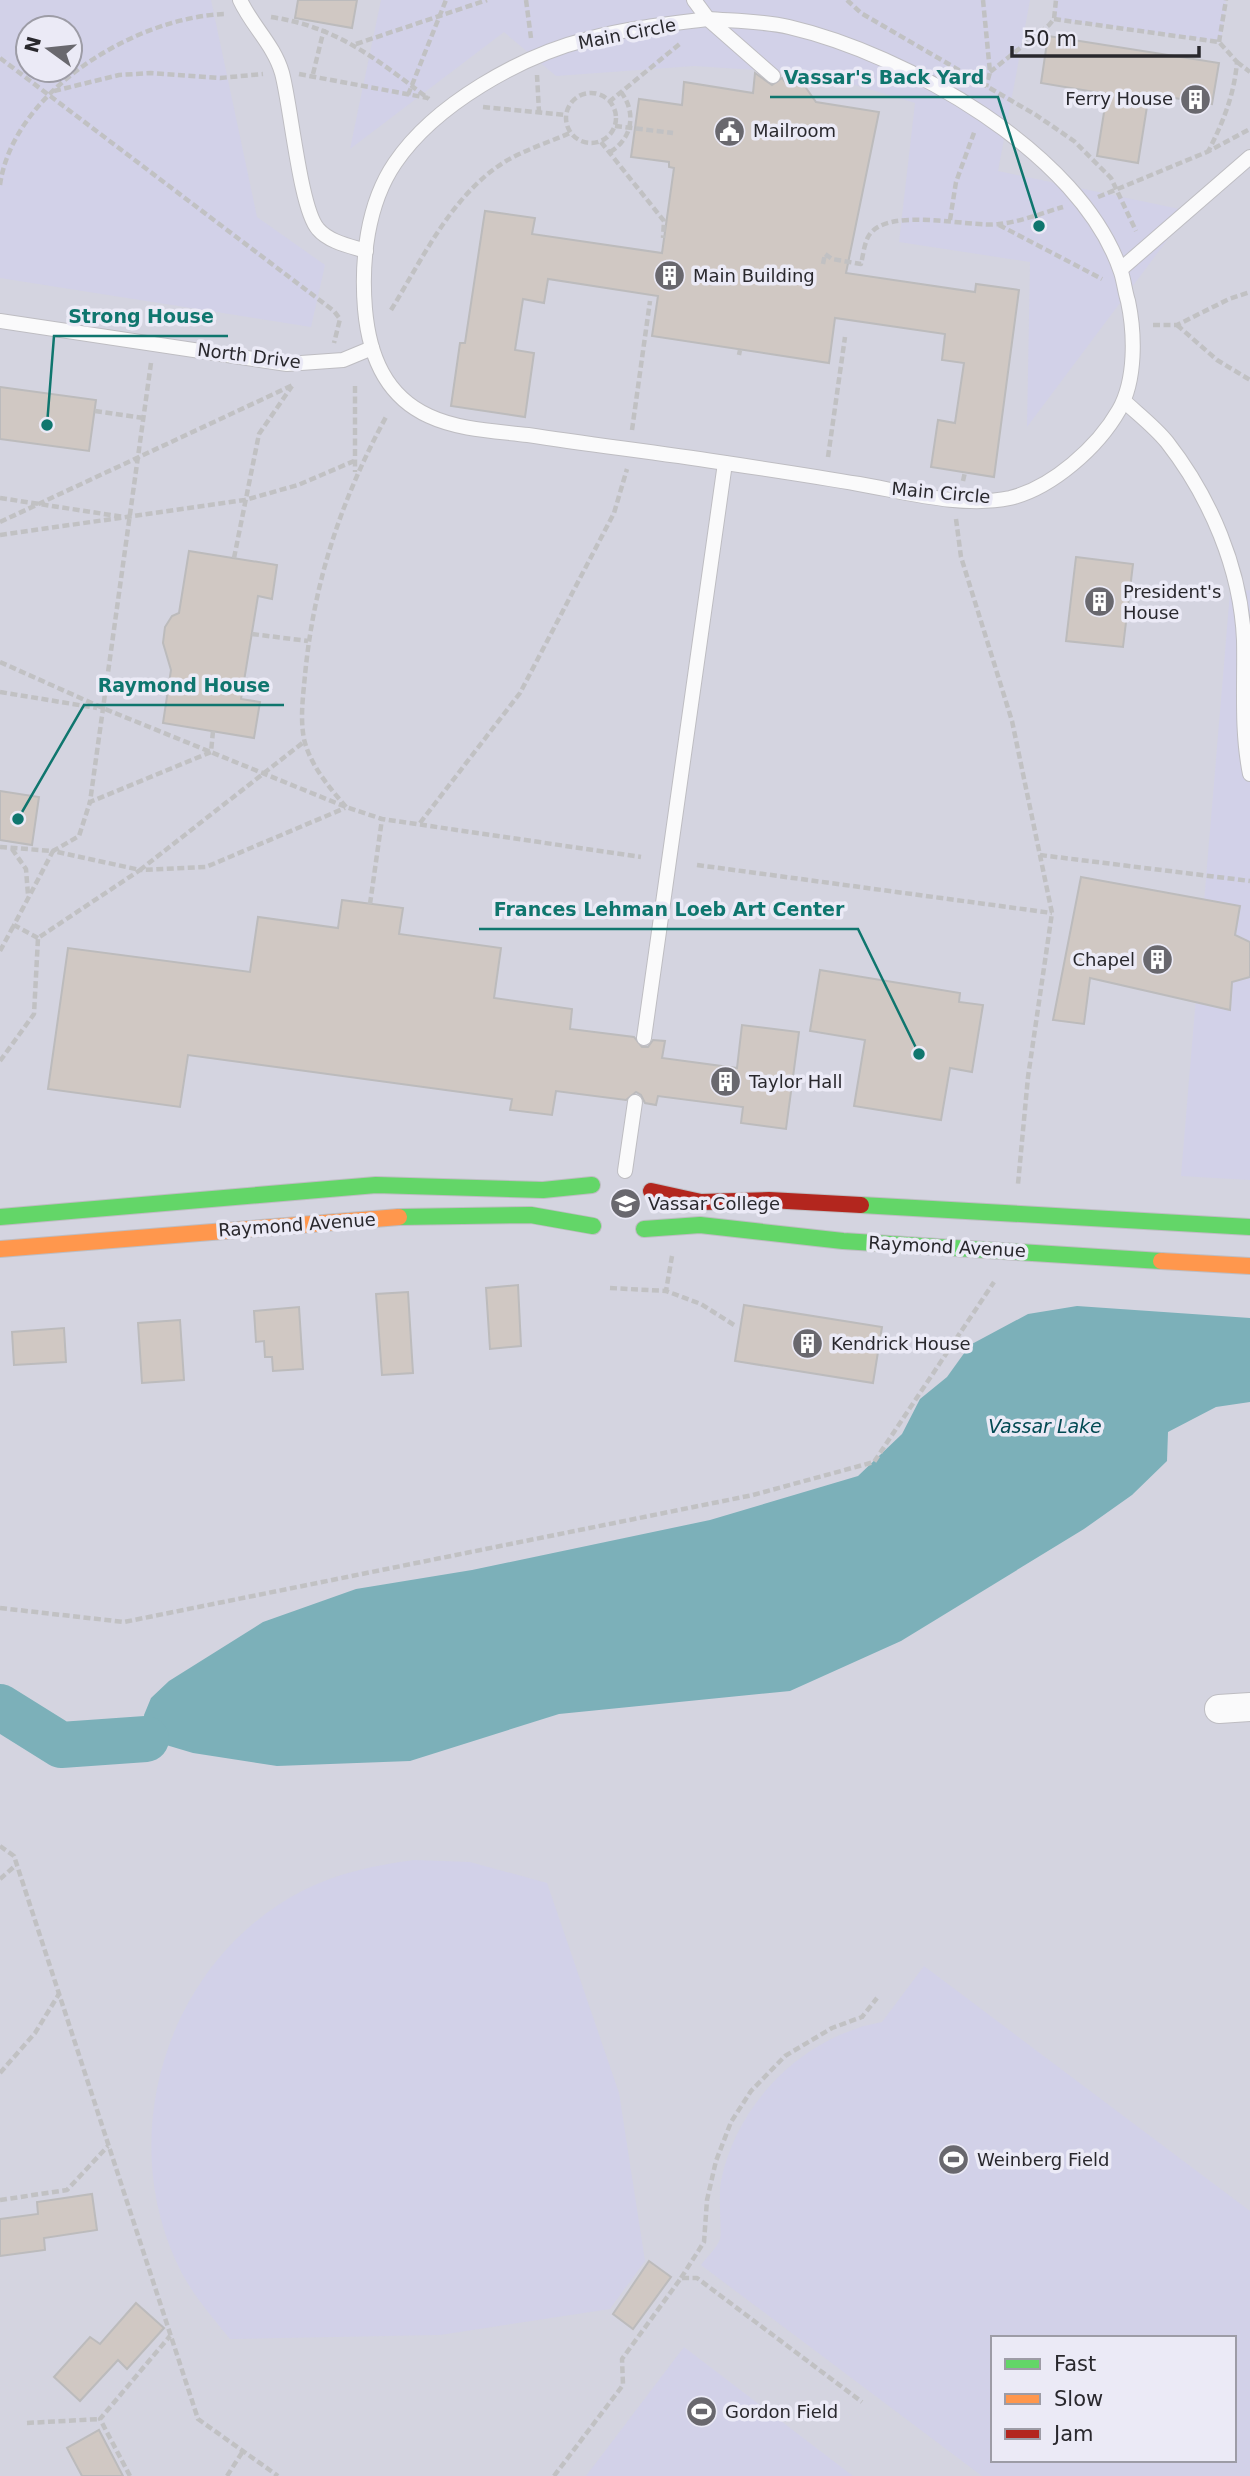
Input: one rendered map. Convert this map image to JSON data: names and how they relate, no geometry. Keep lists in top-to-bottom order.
{
  "streets": {
    "main road": ["Raymond Avenue"],
    "lane": ["Main Circle", "North Drive"]
  },
  "crossings": [
    ["Main Circle", "North Drive"]
  ],
  "water": ["Vassar Lake"],
  "places": {
    "building": [
      "Ferry House",
      "Main Building",
      "President's House",
      "Chapel",
      "Taylor Hall",
      "Kendrick House"
    ],
    "public building": ["Mailroom"],
    "other": [
      "Vassar's Back Yard",
      "Strong House",
      "Raymond House",
      "Frances Lehman Loeb Art Center"
    ],
    "school or university": ["Vassar College"],
    "sports": ["Weinberg Field", "Gordon Field"]
  },
  "legend": ["Fast", "Slow", "Jam"],
  "scale_bar": "50 m",
  "north": "left"
}
